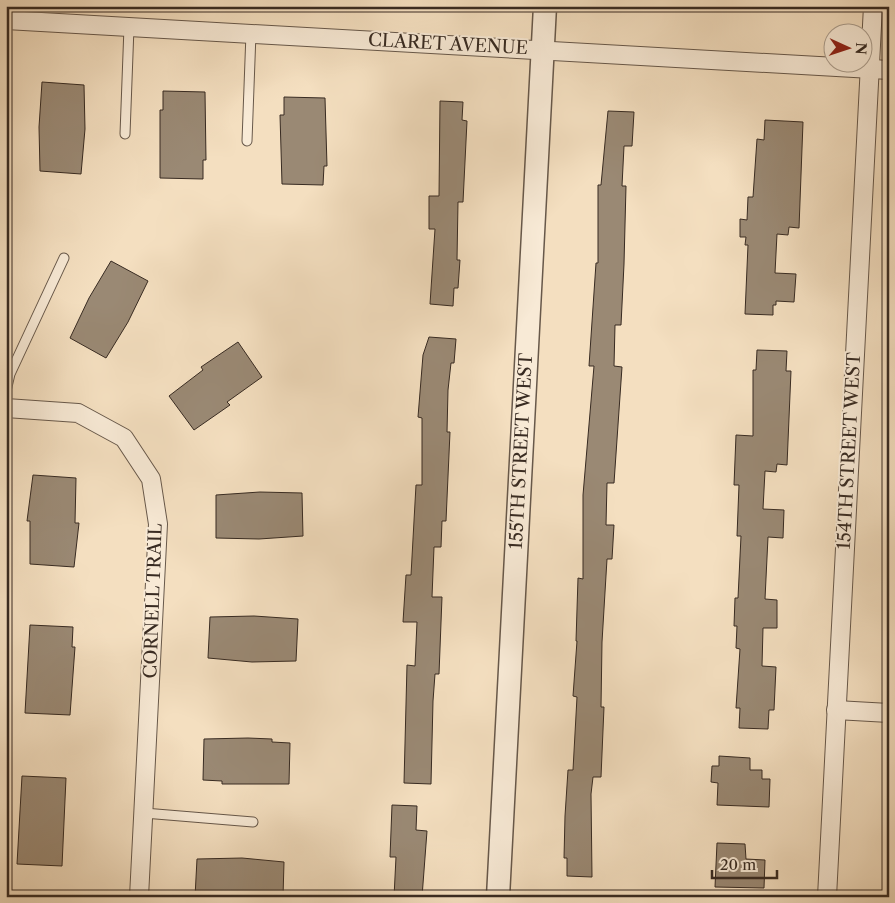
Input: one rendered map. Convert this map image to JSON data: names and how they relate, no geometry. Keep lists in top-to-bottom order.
{
  "streets": {
    "street": [
      "CLARET AVENUE",
      "155TH STREET WEST",
      "154TH STREET WEST",
      "CORNELL TRAIL"
    ]
  },
  "crossings": [
    ["CLARET AVENUE", "155TH STREET WEST"]
  ],
  "scale_bar": "20 m",
  "north": "right"
}
